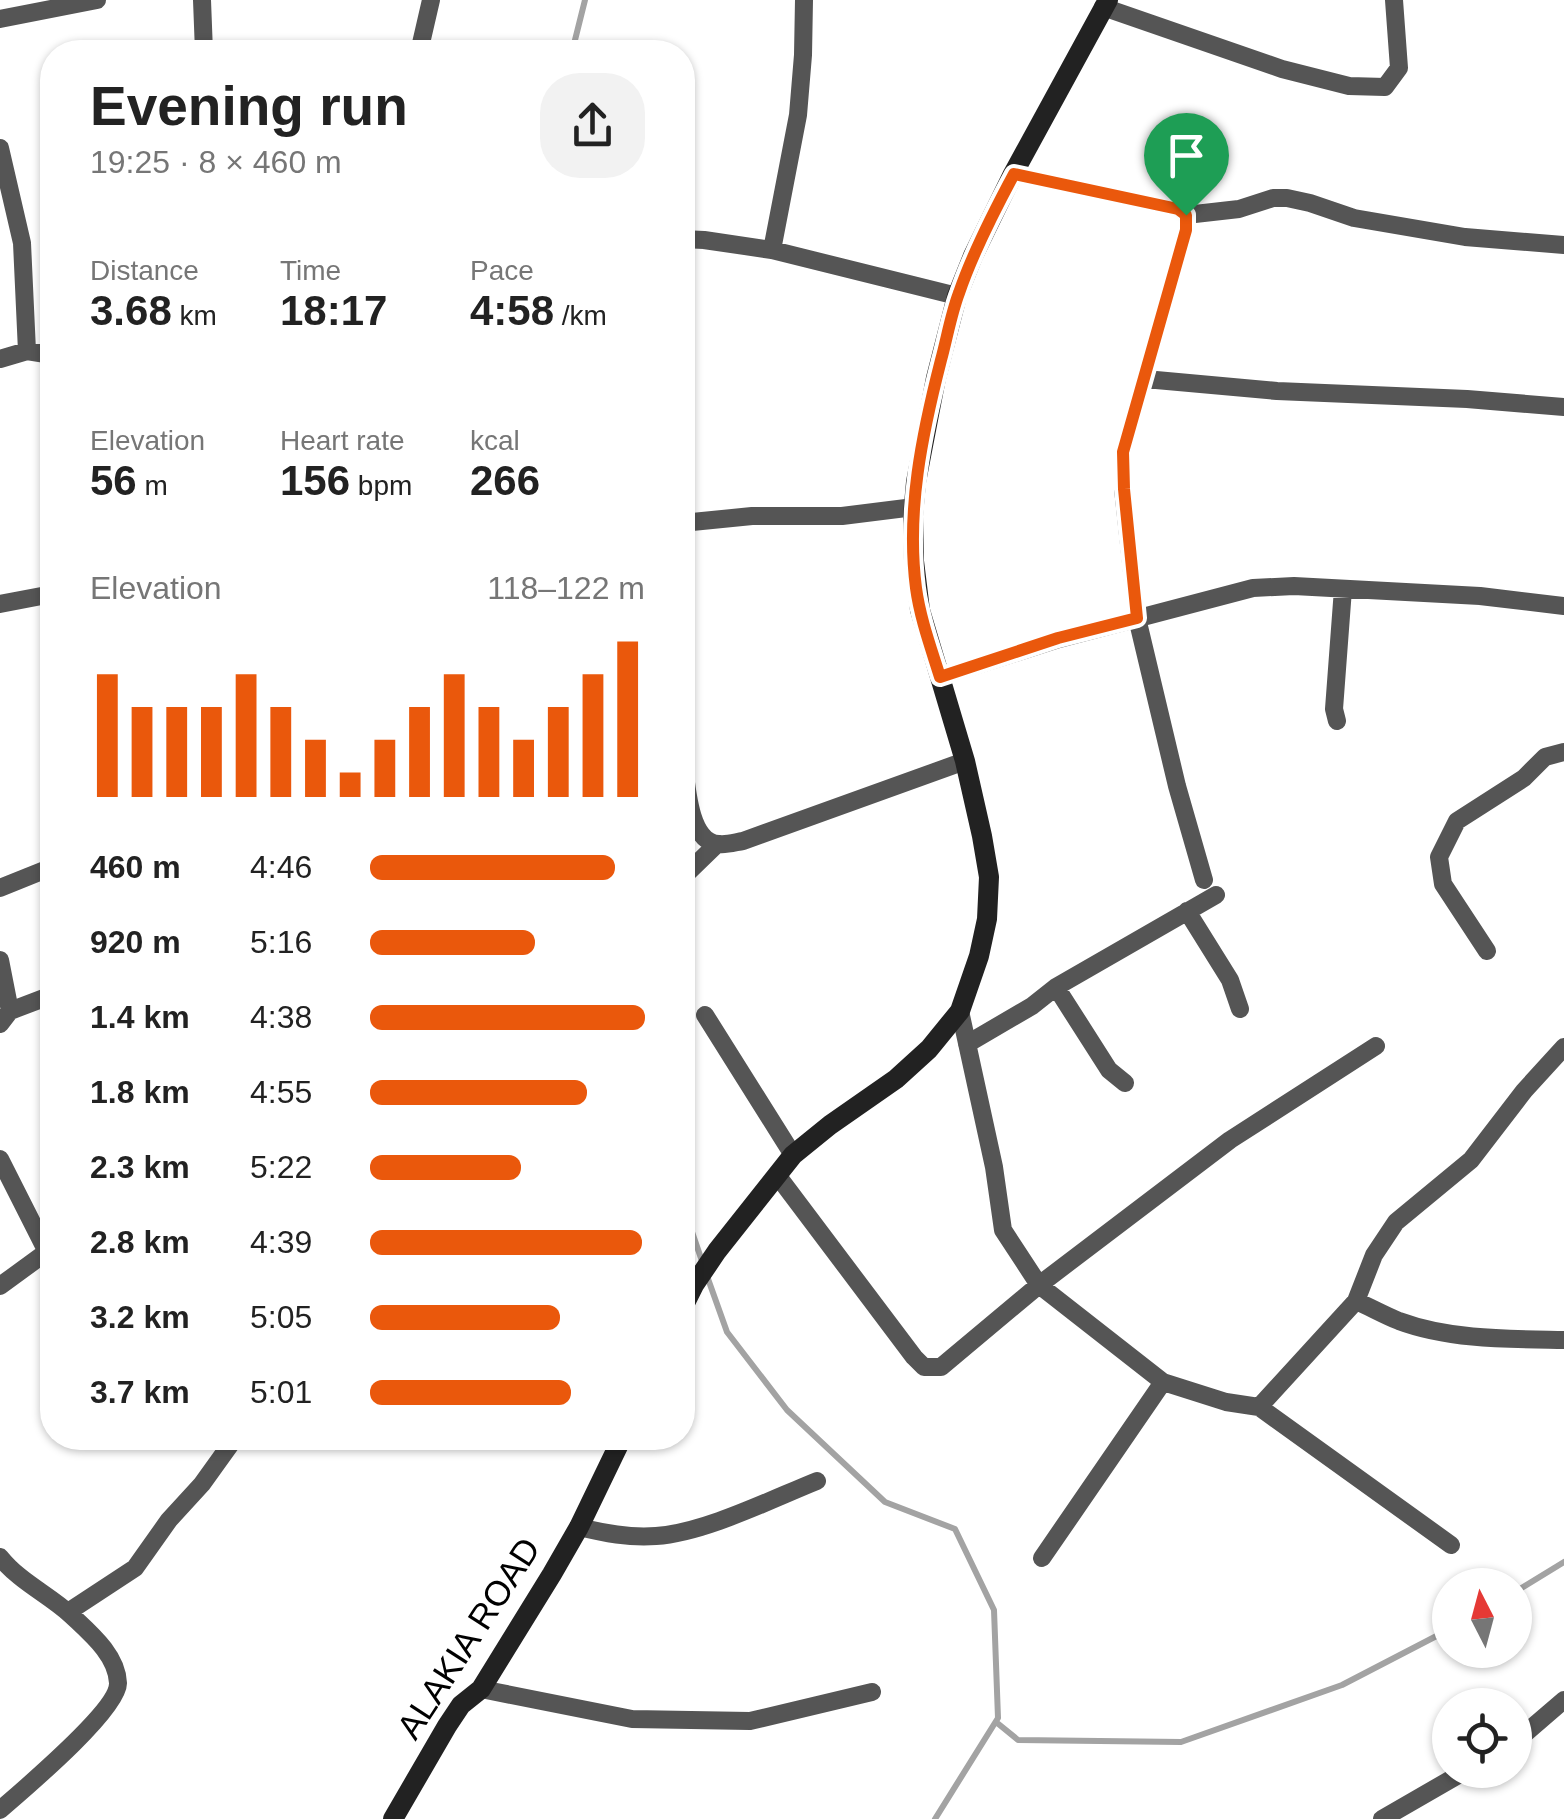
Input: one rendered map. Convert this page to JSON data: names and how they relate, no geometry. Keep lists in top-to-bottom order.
{
  "streets": {
    "street": ["ALAKIA ROAD"]
  },
  "north": "top",
  "page": {
    "heading": ["Evening run", "19:25 · 8 × 460 m"],
    "stats": [
      ["Distance", "3.68 km"],
      ["Time", "18:17"],
      ["Pace", "4:58 /km"],
      ["Elevation", "56 m"],
      ["Heart rate", "156 bpm"],
      ["kcal", "266"]
    ],
    "chart": ["Elevation", "118–122 m"],
    "list": [
      {
        "name": "460 m",
        "note": "4:46"
      },
      {
        "name": "920 m",
        "note": "5:16"
      },
      {
        "name": "1.4 km",
        "note": "4:38"
      },
      {
        "name": "1.8 km",
        "note": "4:55"
      },
      {
        "name": "2.3 km",
        "note": "5:22"
      },
      {
        "name": "2.8 km",
        "note": "4:39"
      },
      {
        "name": "3.2 km",
        "note": "5:05"
      },
      {
        "name": "3.7 km",
        "note": "5:01"
      }
    ]
  }
}
